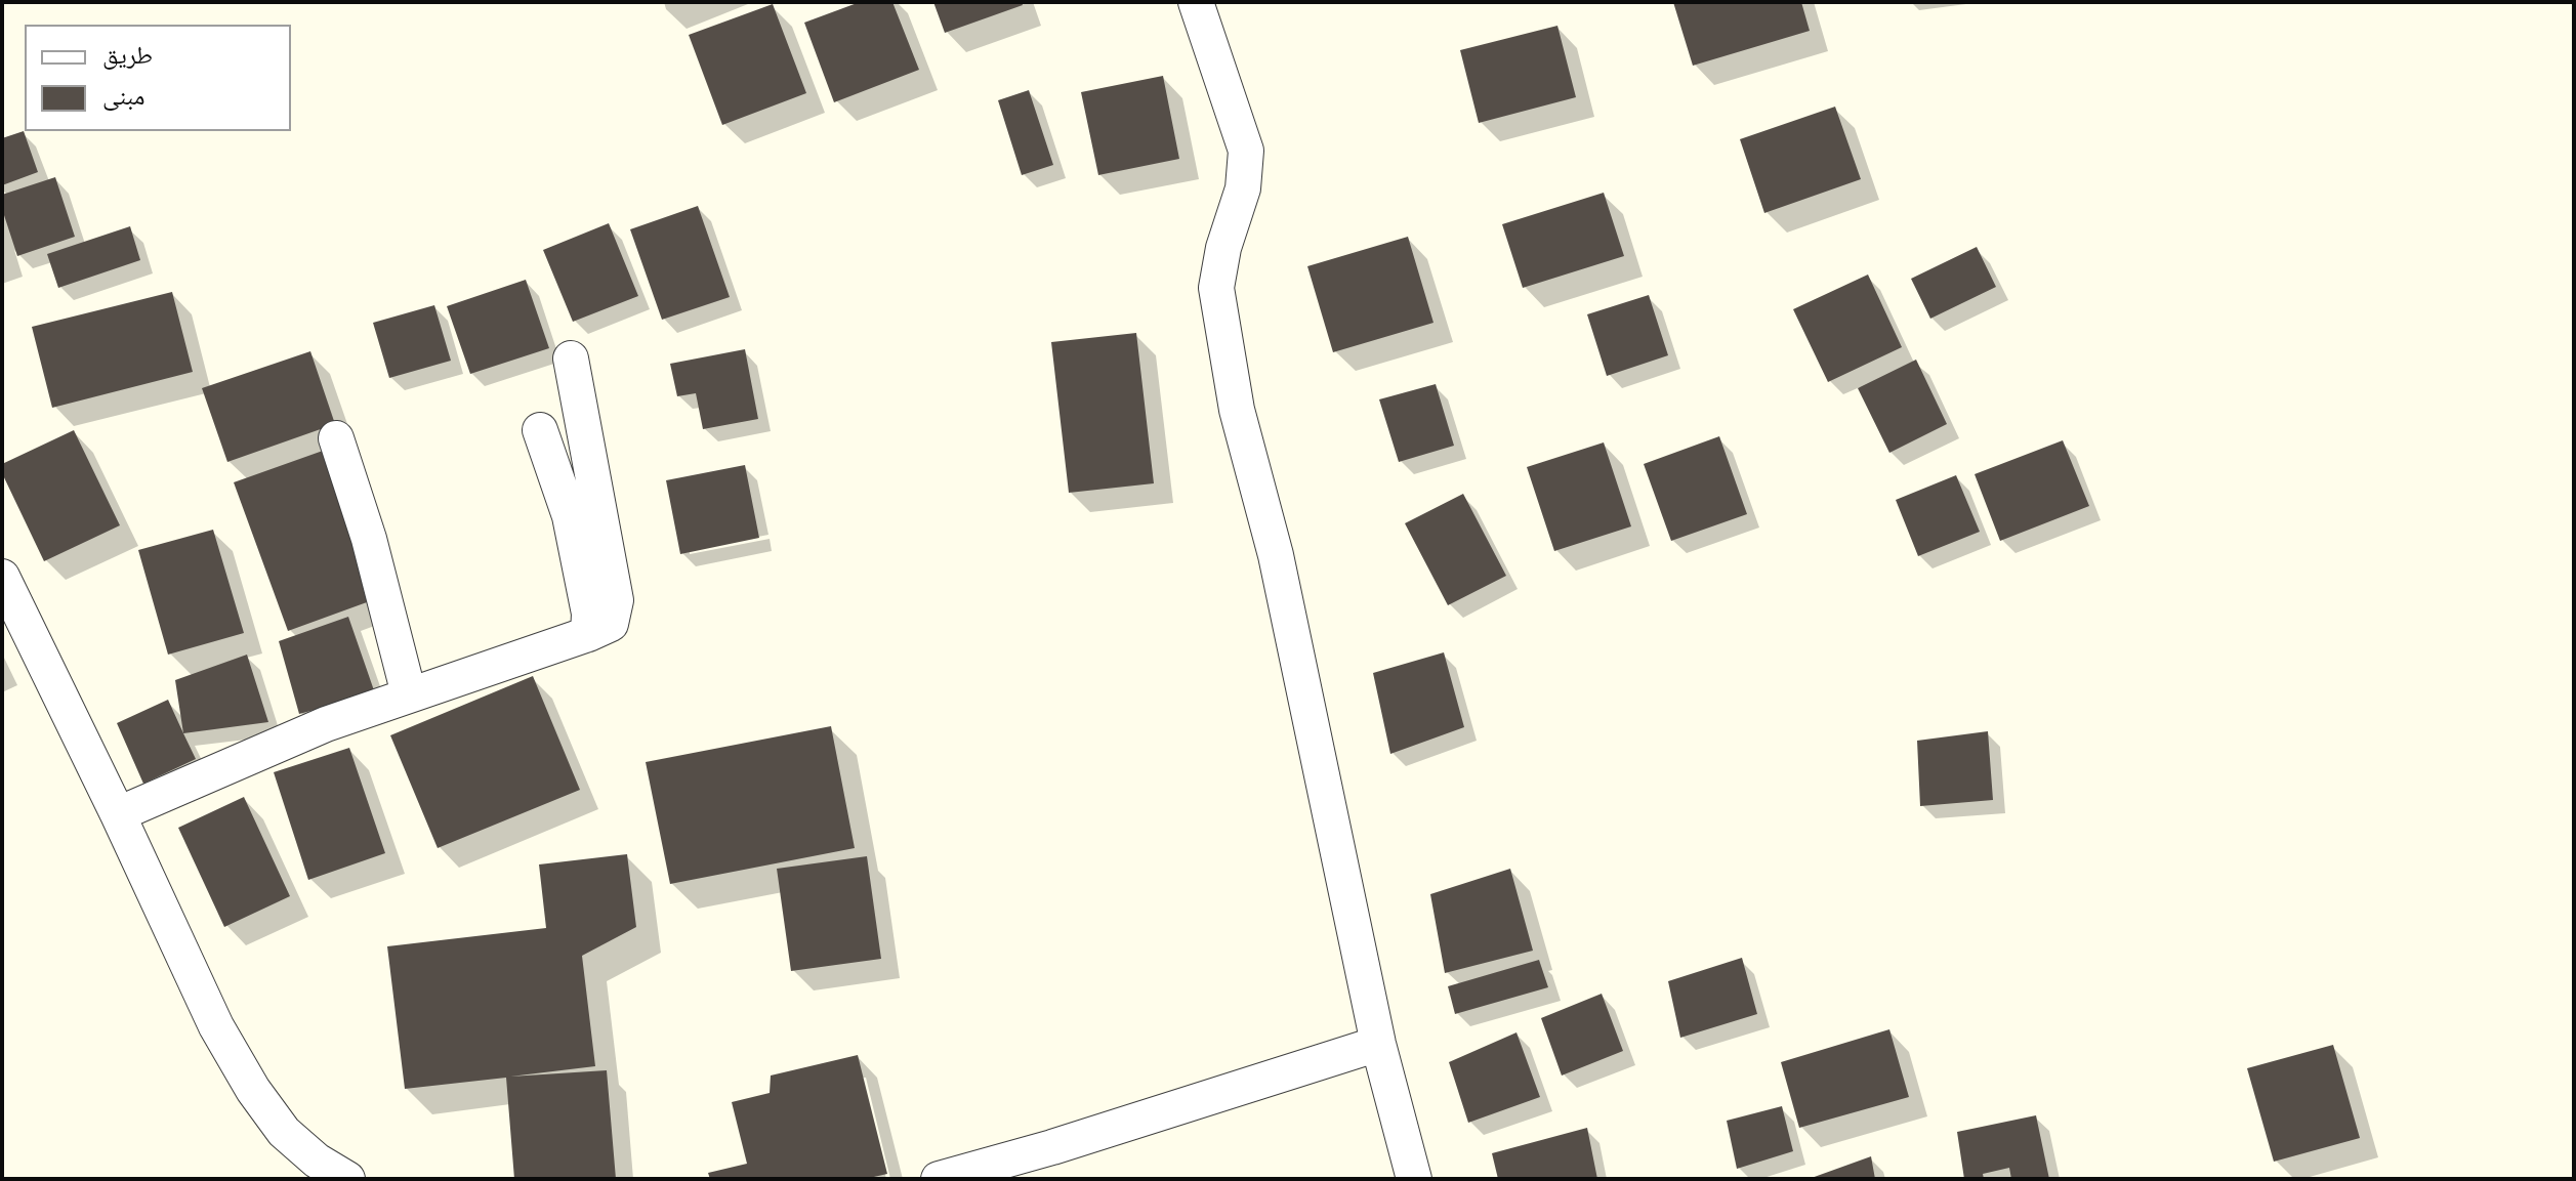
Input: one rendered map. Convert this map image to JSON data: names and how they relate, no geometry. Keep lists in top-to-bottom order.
{
  "legend": ["طريق", "مبنى"]
}
